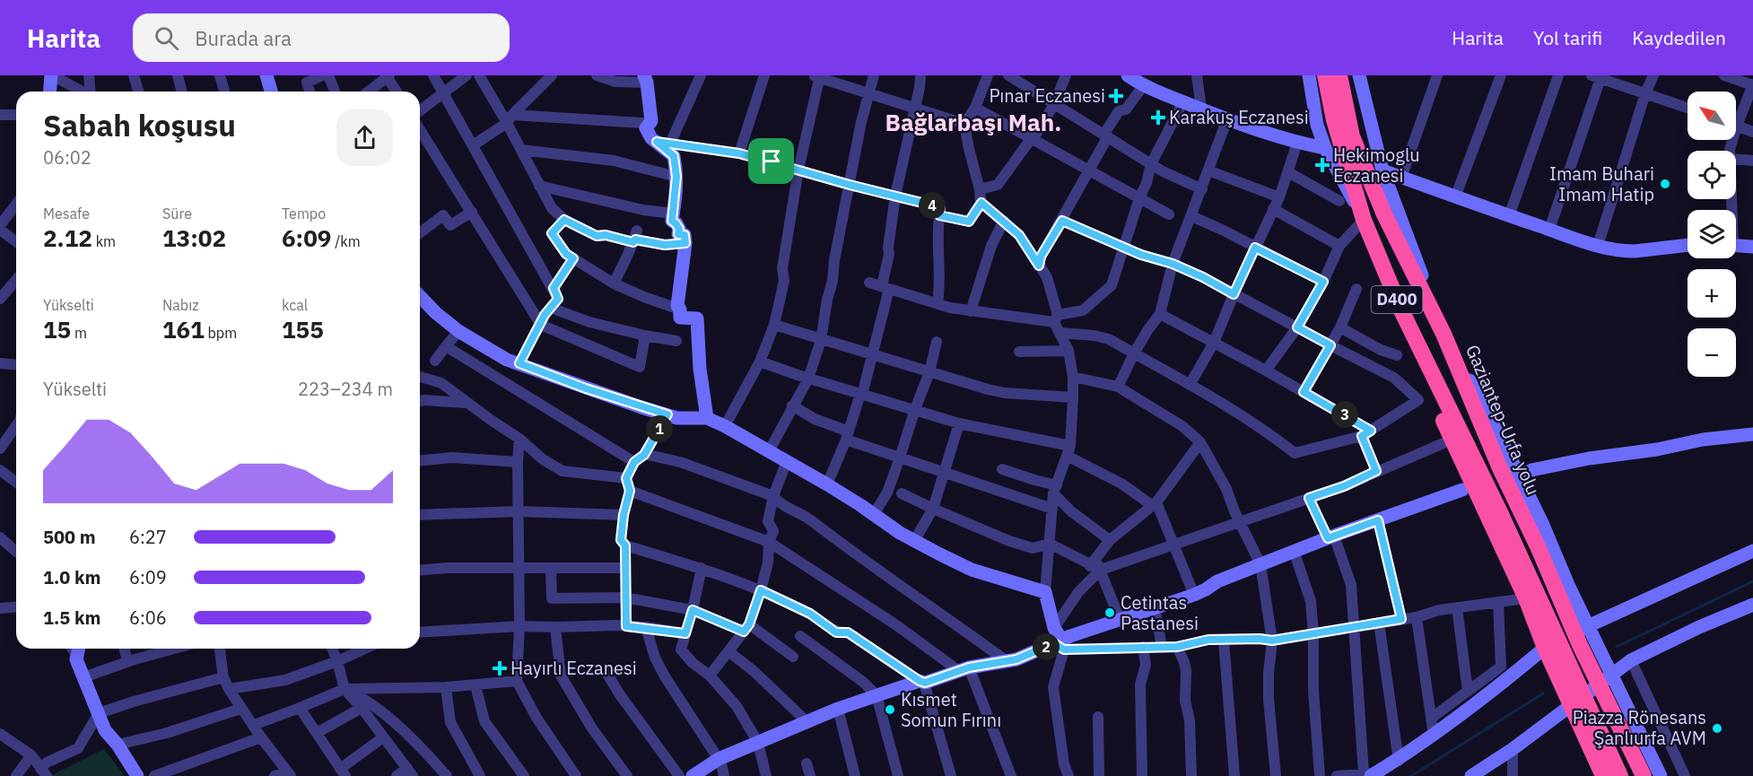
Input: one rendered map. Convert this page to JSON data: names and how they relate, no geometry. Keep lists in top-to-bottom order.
{
  "streets": {
    "highway": ["D400", "Gaziantep-Urfa yolu"]
  },
  "districts": ["Bağlarbaşı Mah."],
  "places": {
    "health": [
      "Pınar Eczanesi",
      "Karakuş Eczanesi",
      "Hekimoglu Eczanesi",
      "Hayırlı Eczanesi"
    ],
    "other": [
      "Imam Buhari Imam Hatip",
      "Cetintas Pastanesi",
      "Kısmet Somun Fırını",
      "Piazza Rönesans Şanlıurfa AVM"
    ]
  },
  "north": "top left",
  "page": {
    "header": "Harita",
    "search": "Burada ara",
    "nav": ["Harita", "Yol tarifi", "Kaydedilen"],
    "map_buttons": ["+", "−"],
    "heading": ["Sabah koşusu", "06:02"],
    "stats": [
      ["Mesafe", "2.12 km"],
      ["Süre", "13:02"],
      ["Tempo", "6:09 /km"],
      ["Yükselti", "15 m"],
      ["Nabız", "161 bpm"],
      ["kcal", "155"]
    ],
    "pins": [
      "4",
      "3",
      "1",
      "2"
    ],
    "chart": ["Yükselti", "223–234 m"],
    "list": [
      {
        "name": "500 m",
        "note": "6:27"
      },
      {
        "name": "1.0 km",
        "note": "6:09"
      },
      {
        "name": "1.5 km",
        "note": "6:06"
      }
    ]
  }
}
